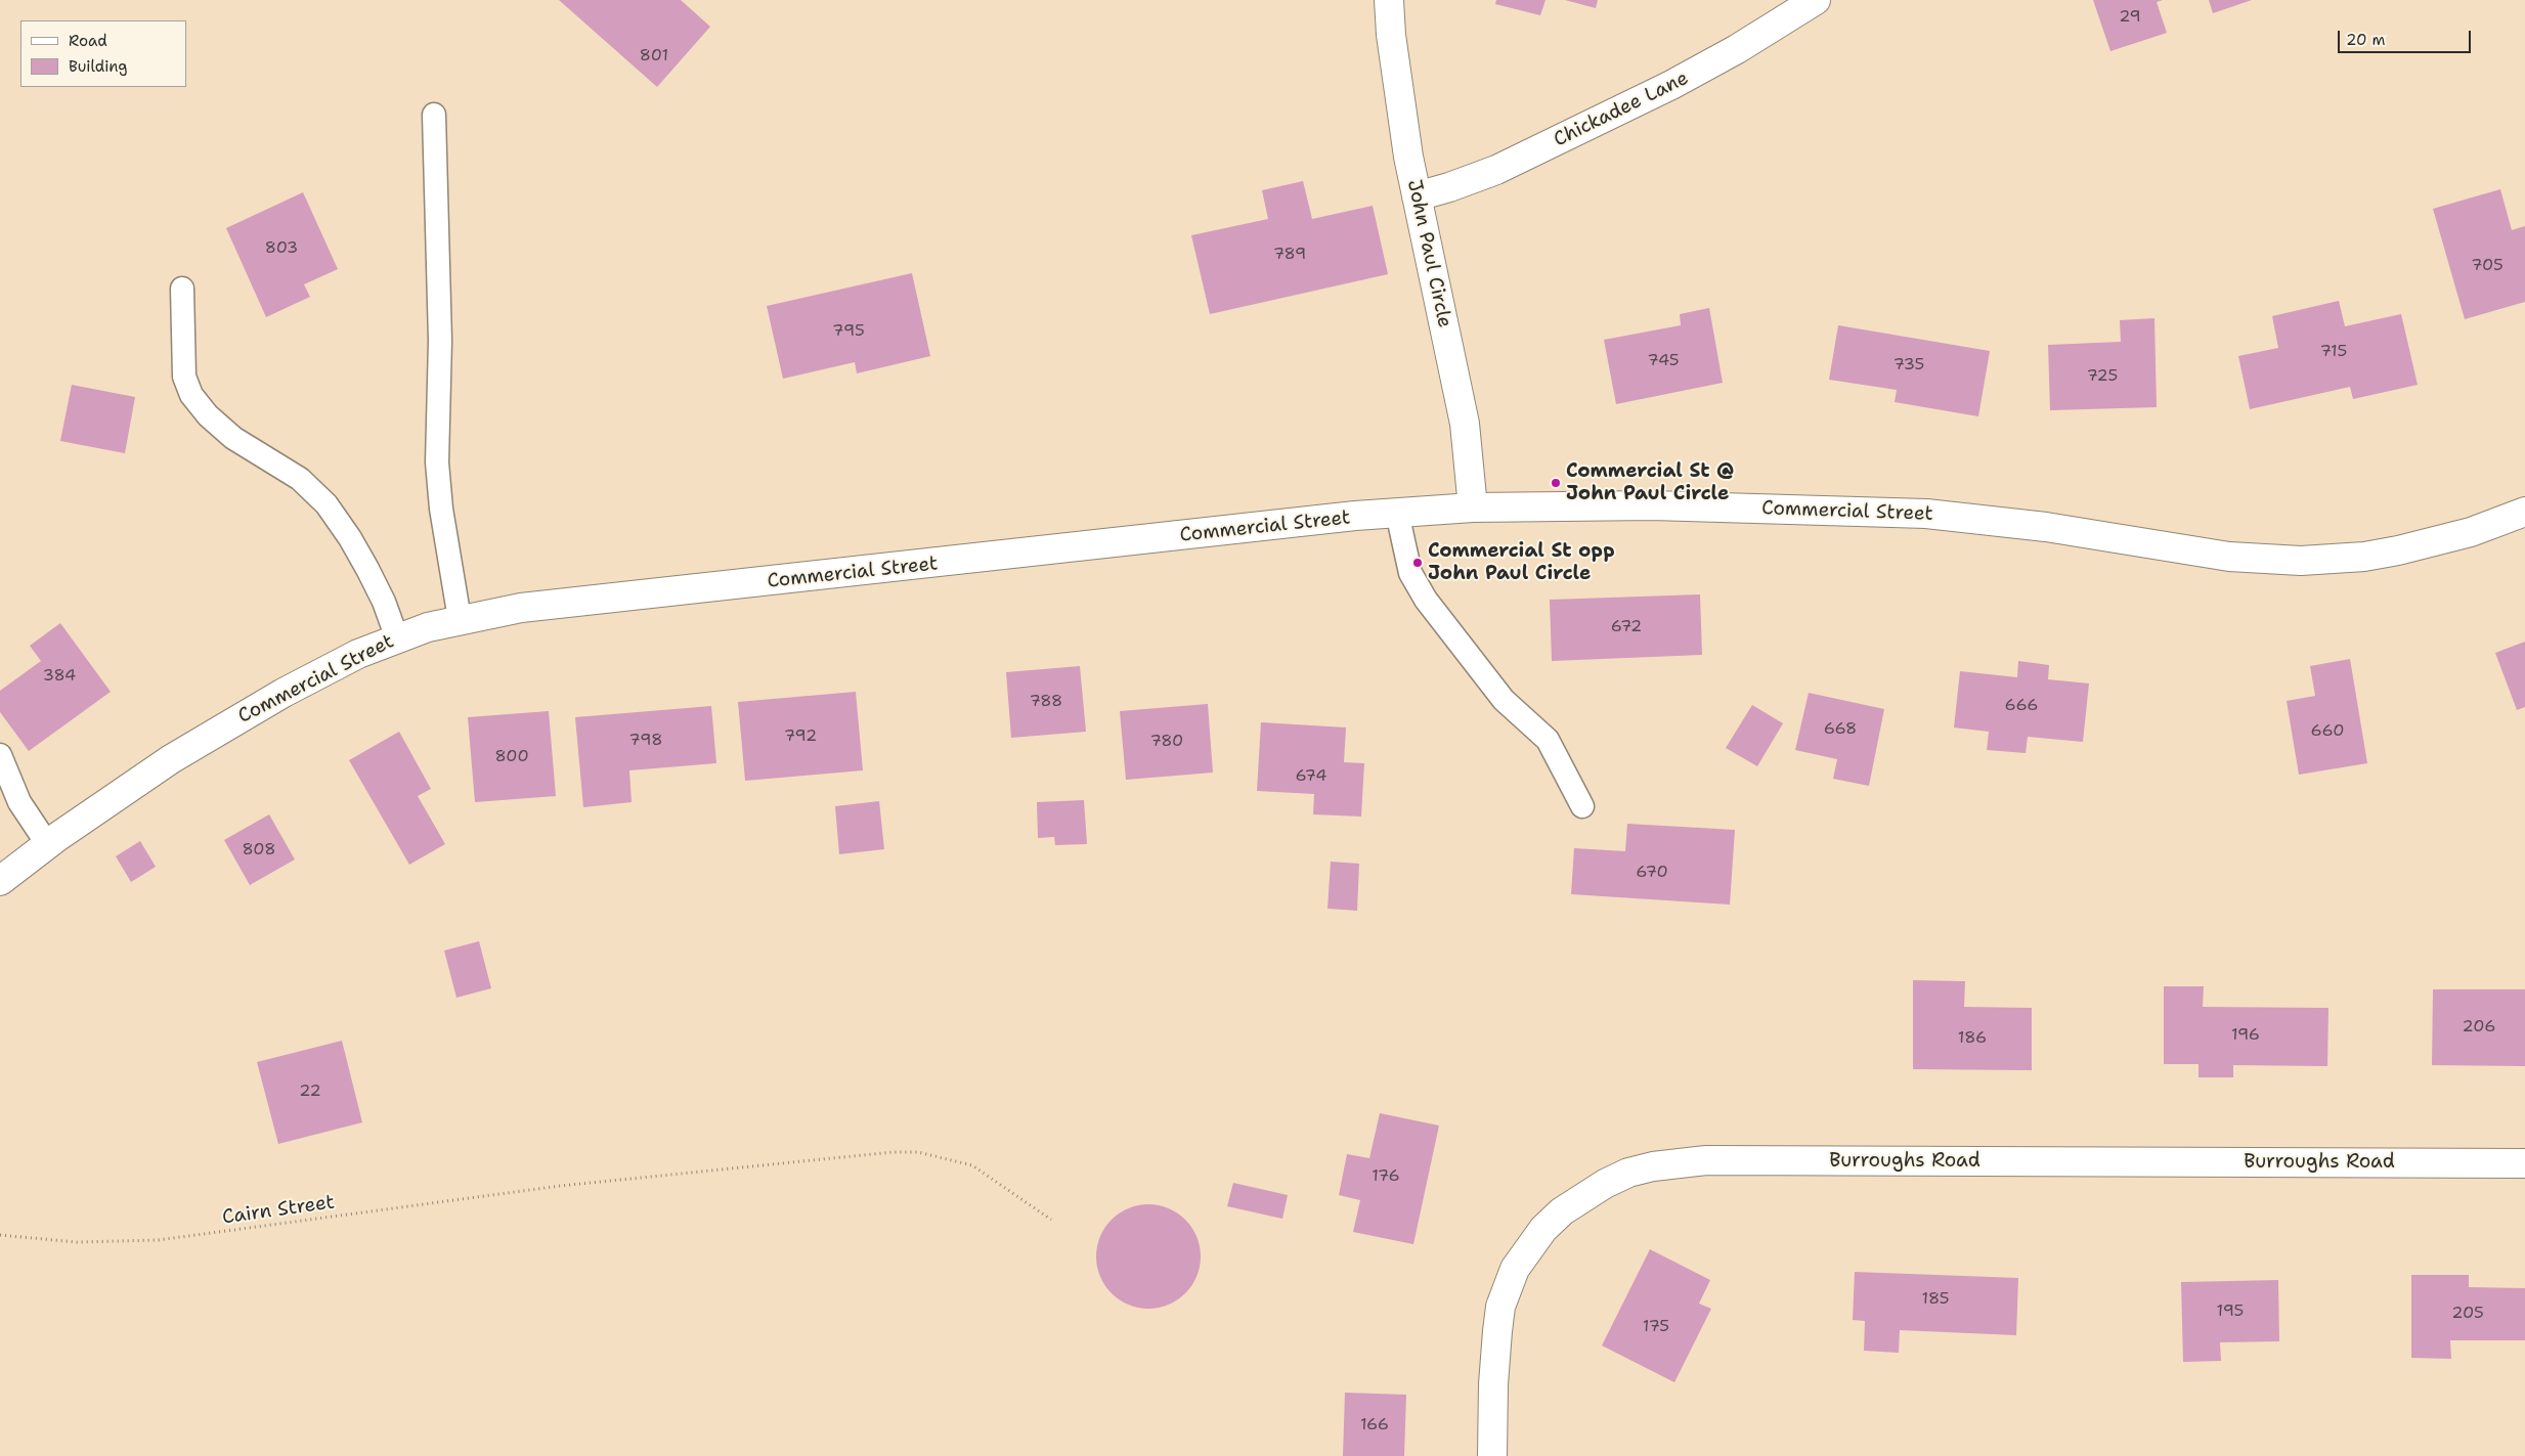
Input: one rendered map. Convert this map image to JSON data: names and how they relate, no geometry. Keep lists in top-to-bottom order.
{
  "streets": {
    "main road": [
      "Chickadee Lane",
      "John Paul Circle",
      "Commercial Street",
      "Burroughs Road"
    ],
    "path": ["Cairn Street"]
  },
  "crossings": [
    ["Chickadee Lane", "John Paul Circle"],
    ["John Paul Circle", "Commercial Street"]
  ],
  "places": ["Commercial St @ John Paul Circle", "Commercial St opp John Paul Circle"],
  "house_numbers": [
    "29",
    "801",
    "803",
    "789",
    "705",
    "795",
    "715",
    "745",
    "735",
    "725",
    "672",
    "384",
    "788",
    "666",
    "668",
    "660",
    "792",
    "798",
    "780",
    "800",
    "674",
    "808",
    "670",
    "206",
    "196",
    "186",
    "22",
    "176",
    "185",
    "195",
    "205",
    "175",
    "166"
  ],
  "legend": ["Road", "Building"],
  "scale_bar": "20 m"
}
